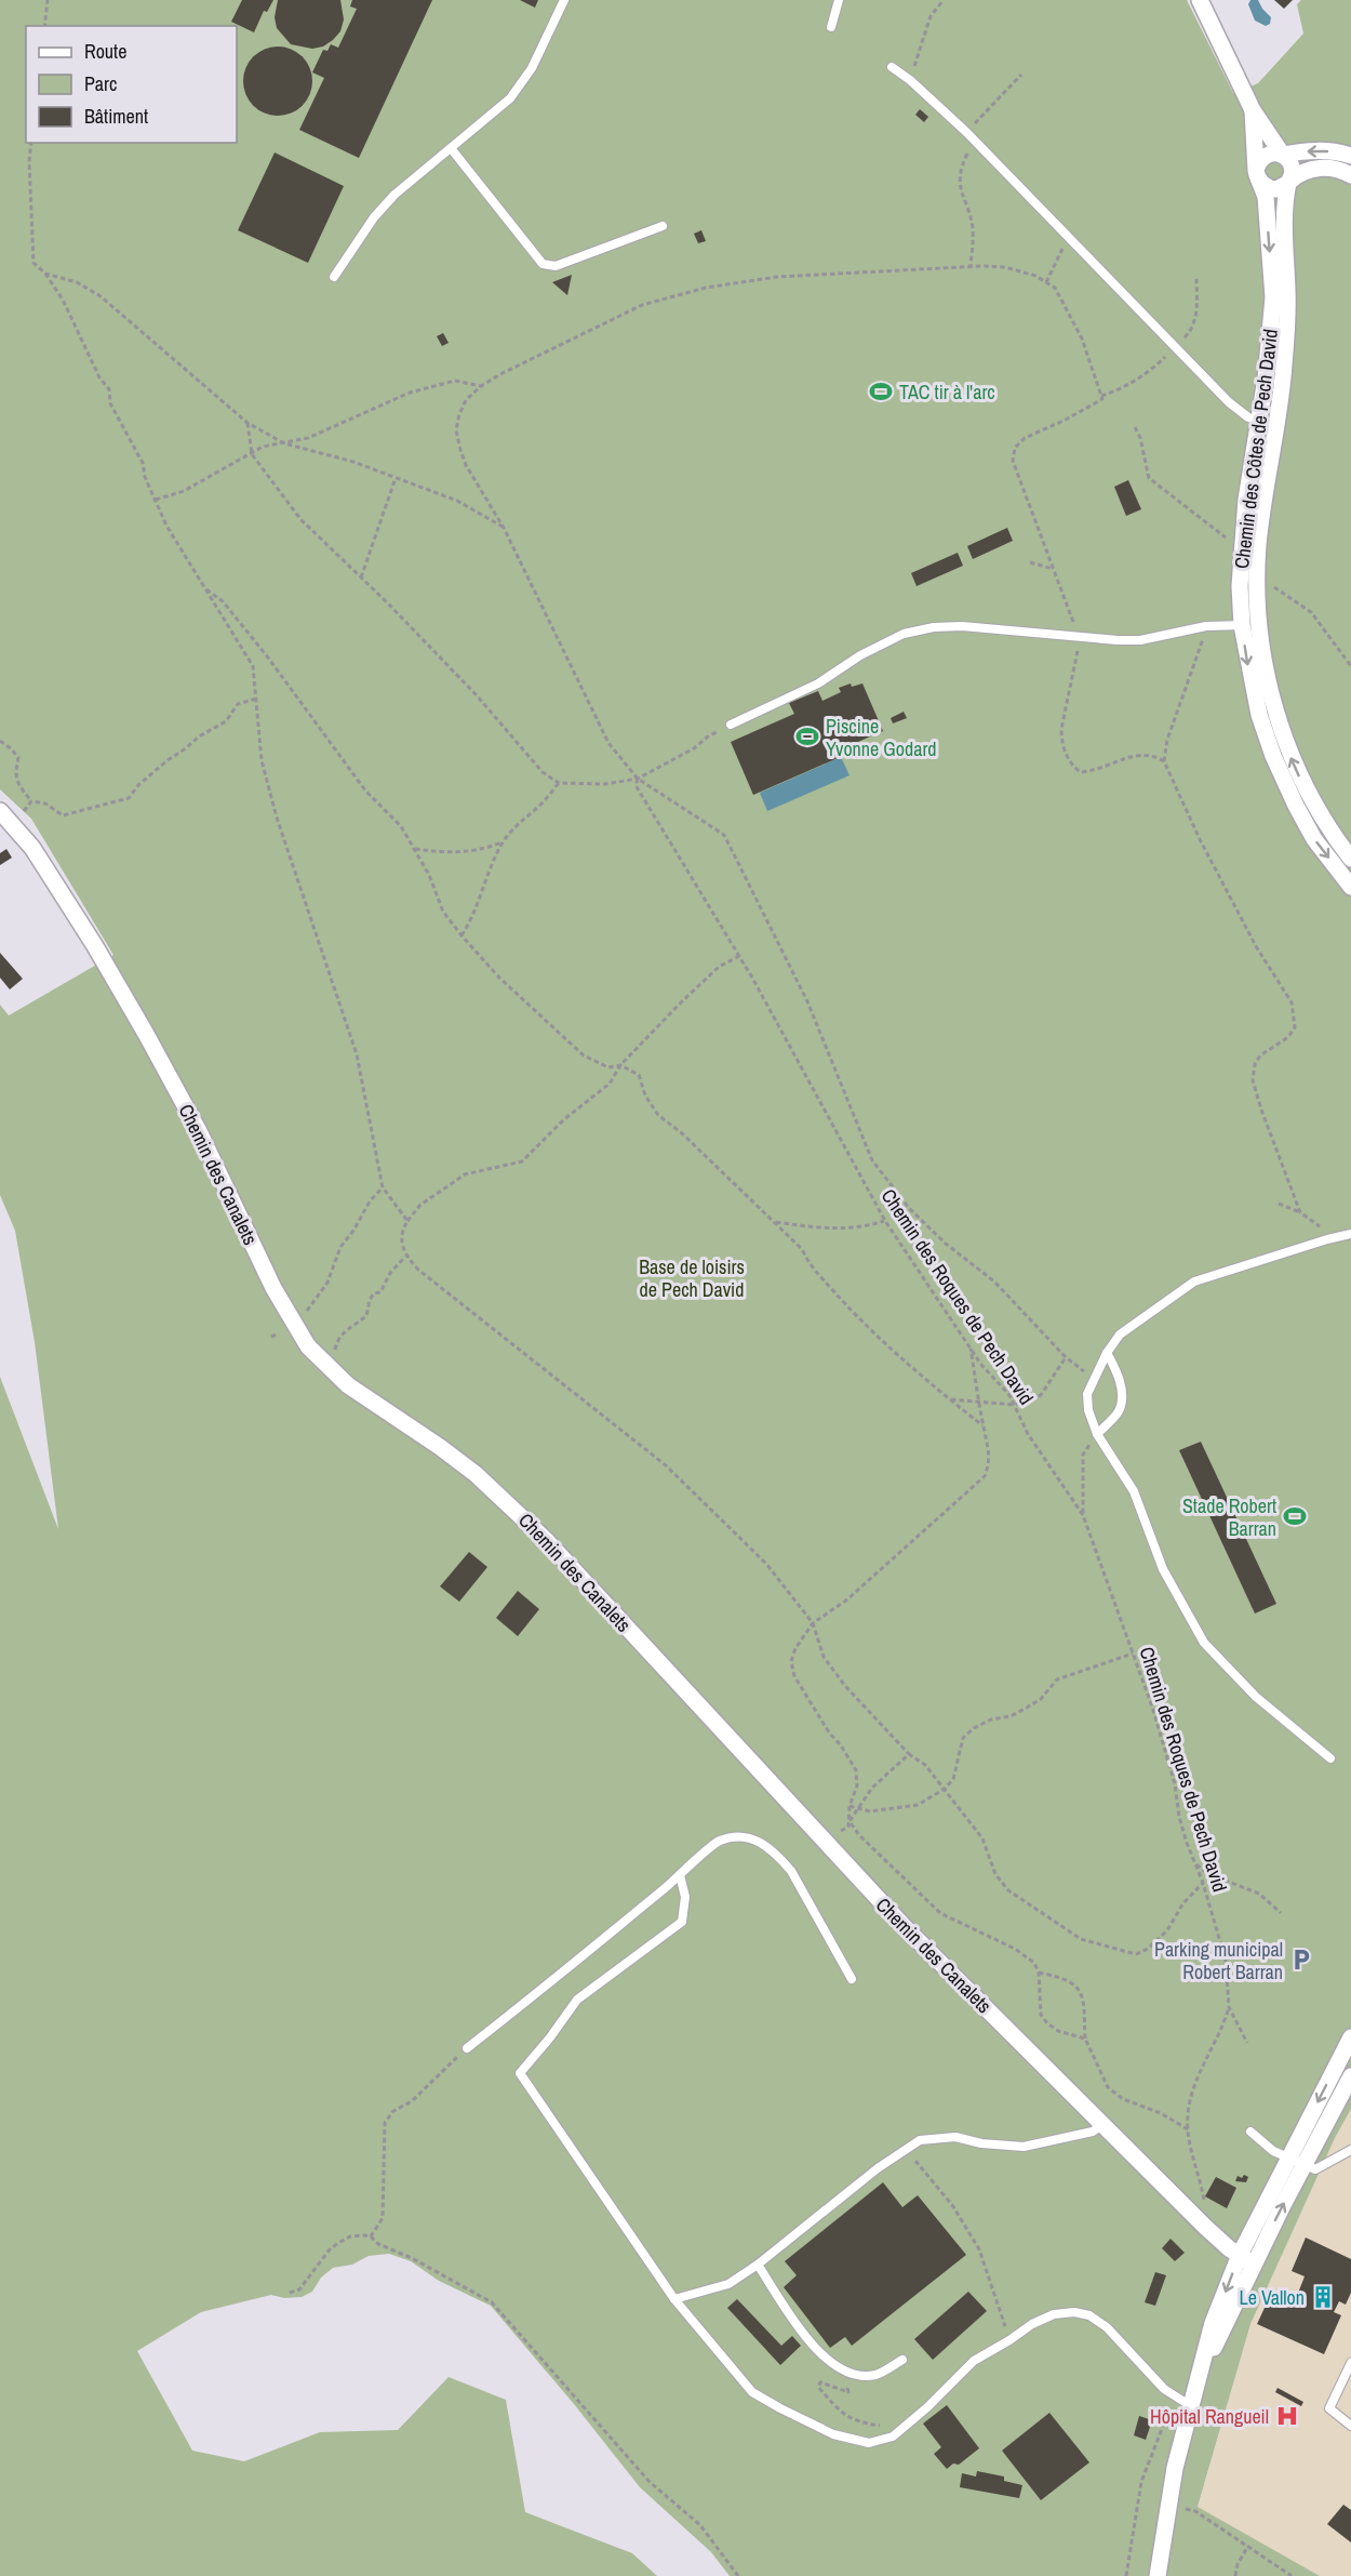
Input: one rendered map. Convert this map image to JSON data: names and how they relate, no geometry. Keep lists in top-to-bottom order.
{
  "streets": {
    "street": ["Chemin des Côtes de Pech David", "Chemin des Canalets"],
    "path": ["Chemin des Roques de Pech David"]
  },
  "parks": ["Base de loisirs de Pech David"],
  "places": {
    "sports": ["TAC tir à l'arc", "Piscine Yvonne Godard", "Stade Robert Barran"],
    "parking": ["Parking municipal Robert Barran"],
    "building": ["Le Vallon"],
    "hospital": ["Hôpital Rangueil"]
  },
  "legend": ["Route", "Parc", "Bâtiment"]
}
